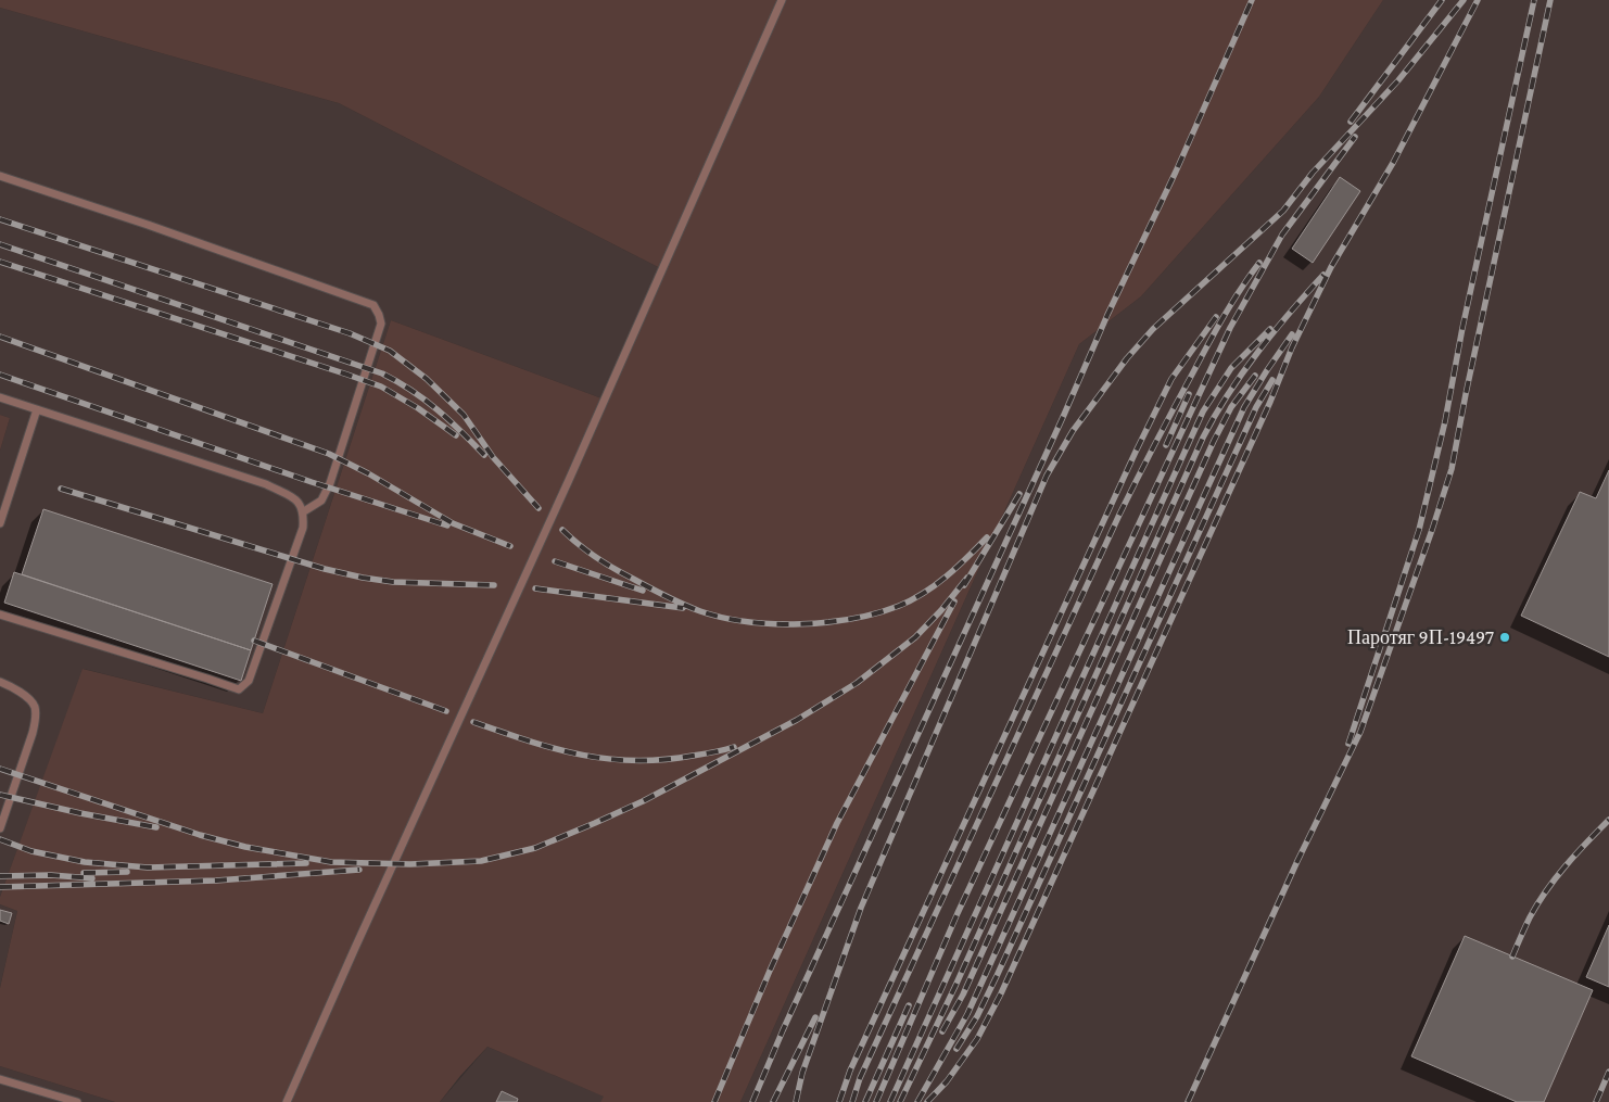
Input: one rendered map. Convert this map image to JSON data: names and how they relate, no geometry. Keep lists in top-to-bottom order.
{
  "places": ["Паротяг 9П-19497"]
}
